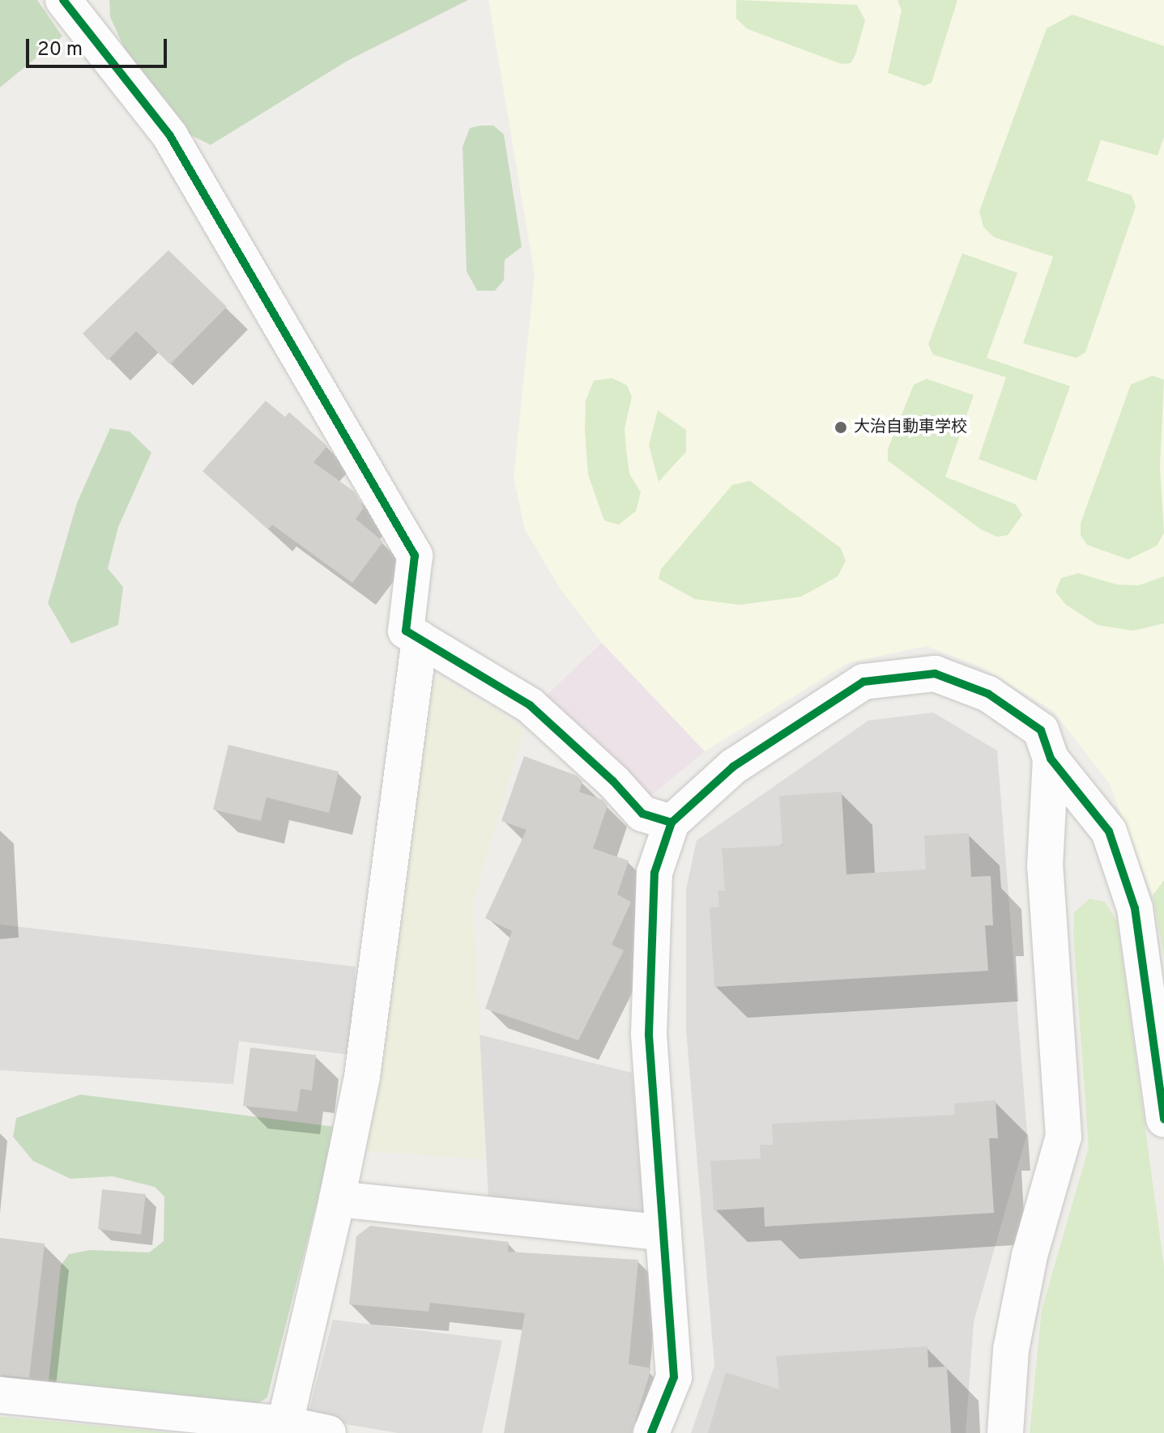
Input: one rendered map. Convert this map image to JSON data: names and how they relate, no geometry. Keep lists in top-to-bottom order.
{
  "places": ["大治自動車学校"],
  "scale_bar": "20 m"
}
